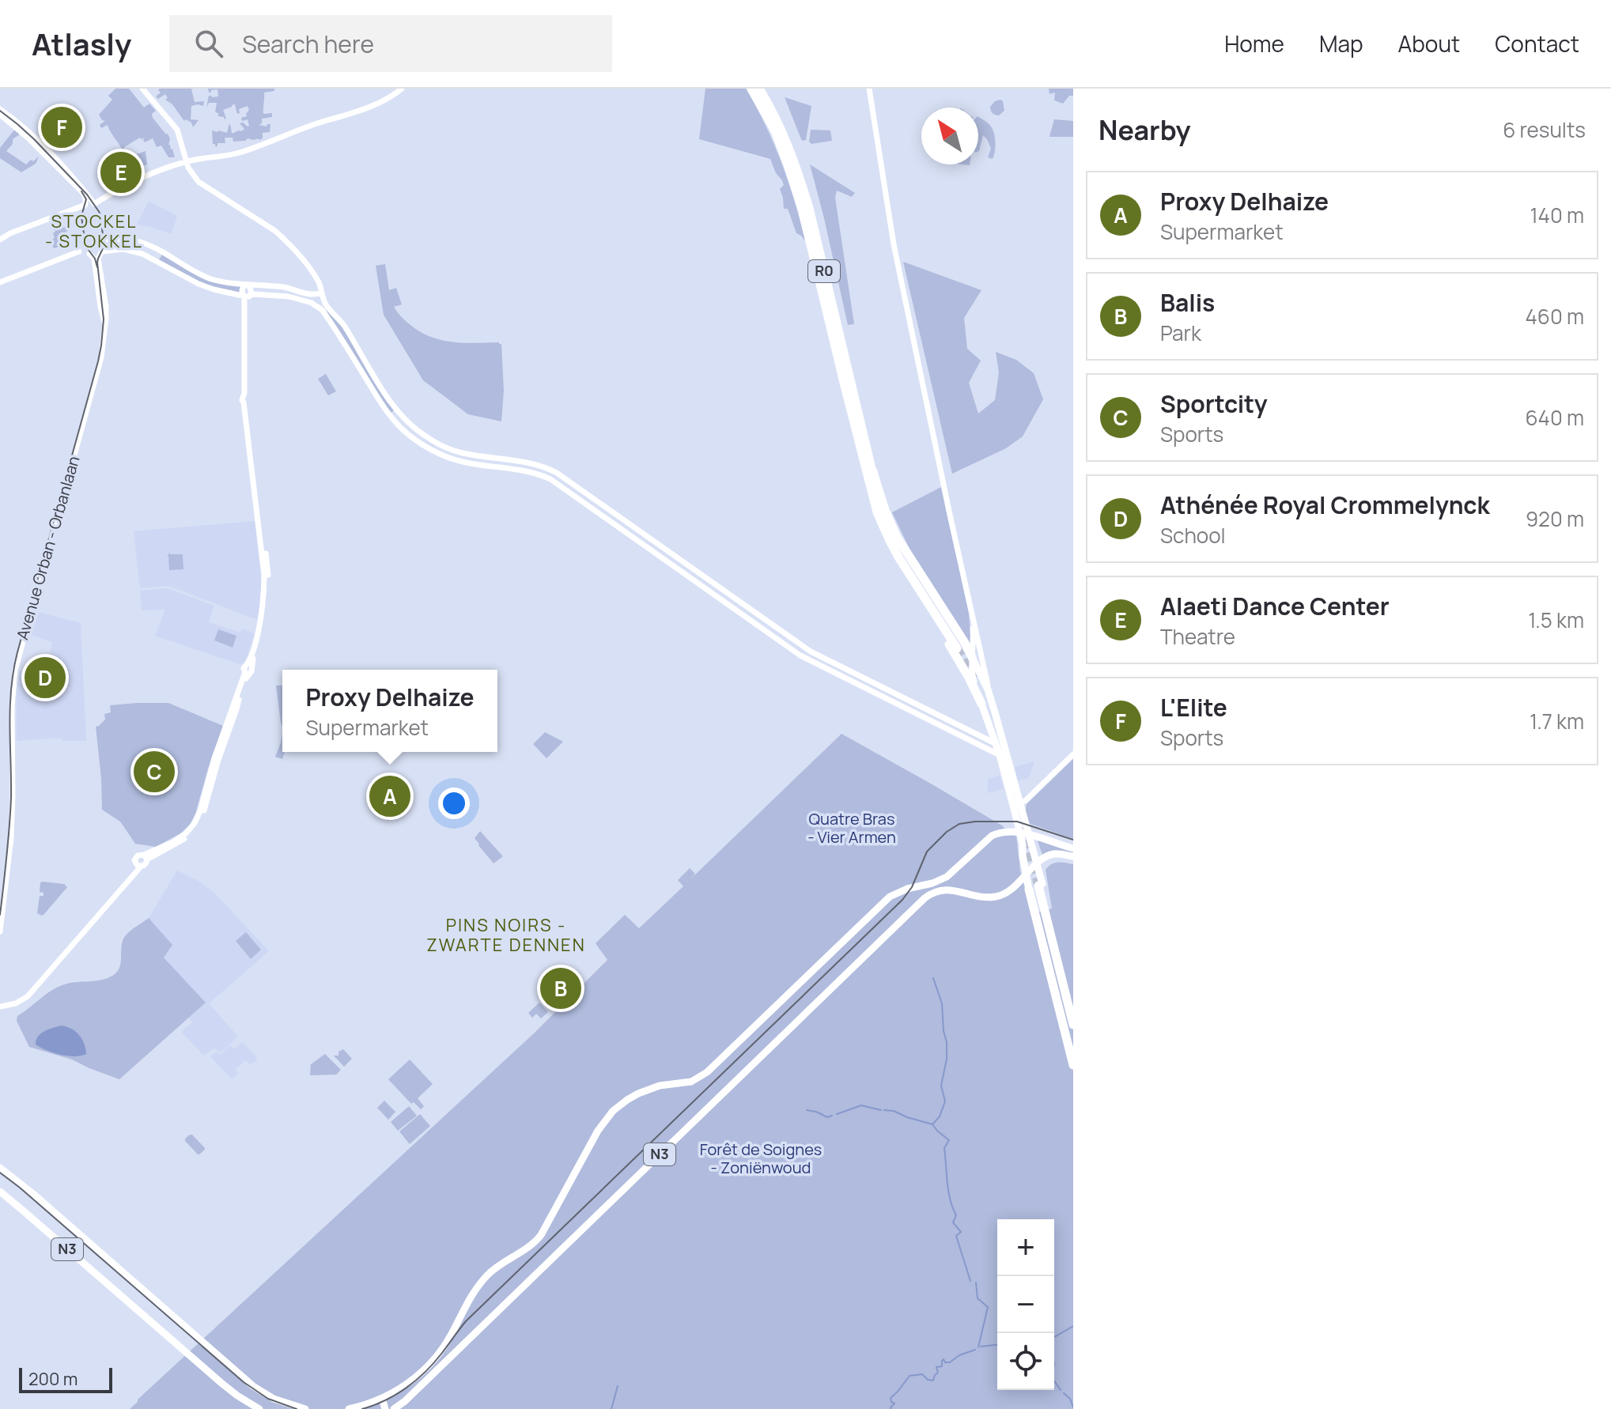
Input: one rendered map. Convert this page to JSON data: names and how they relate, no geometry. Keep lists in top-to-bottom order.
{
  "streets": {
    "highway": ["R0"],
    "main road": ["N3"],
    "street": ["Avenue Orban - Orbanlaan"]
  },
  "districts": ["STOCKEL - STOKKEL", "PINS NOIRS - ZWARTE DENNEN"],
  "parks": ["Quatre Bras - Vier Armen", "Forêt de Soignes - Zoniënwoud"],
  "scale_bar": "200 m",
  "north": "top left",
  "page": {
    "header": "Atlasly",
    "search": "Search here",
    "nav": [
      "Home",
      "Map",
      "About",
      "Contact"
    ],
    "heading": ["Nearby", "6 results"],
    "pins": [
      "F",
      "E",
      "D",
      "C",
      "A",
      "B"
    ],
    "list": [
      {
        "mark": "A",
        "name": "Proxy Delhaize",
        "note": "Supermarket",
        "value": "140 m"
      },
      {
        "mark": "B",
        "name": "Balis",
        "note": "Park",
        "value": "460 m"
      },
      {
        "mark": "C",
        "name": "Sportcity",
        "note": "Sports",
        "value": "640 m"
      },
      {
        "mark": "D",
        "name": "Athénée Royal Crommelynck",
        "note": "School",
        "value": "920 m"
      },
      {
        "mark": "E",
        "name": "Alaeti Dance Center",
        "note": "Theatre",
        "value": "1.5 km"
      },
      {
        "mark": "F",
        "name": "L'Elite",
        "note": "Sports",
        "value": "1.7 km"
      }
    ],
    "popup": ["Proxy Delhaize", "Supermarket"],
    "map_buttons": ["+", "−"],
    "scale": "200 m"
  }
}
